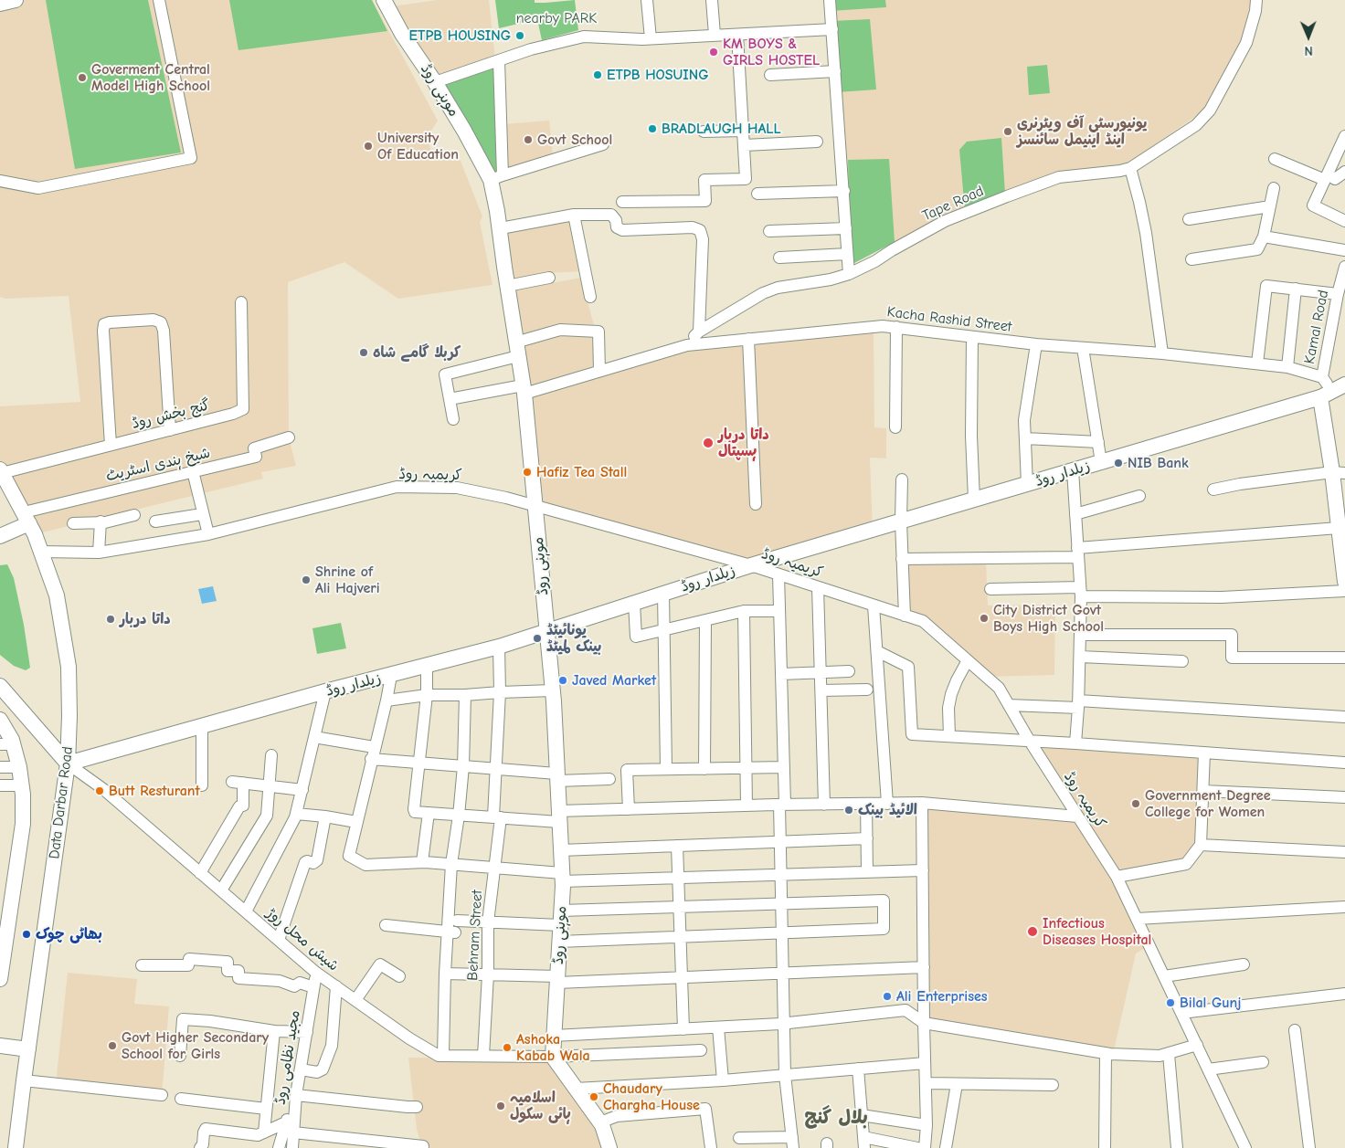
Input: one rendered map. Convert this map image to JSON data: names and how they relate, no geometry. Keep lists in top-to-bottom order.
{
  "streets": {
    "main road": ["موہنی روڈ", "زیلدار روڈ", "Data Darbar Road"],
    "street": [
      "Tape Road",
      "Kacha Rashid Street",
      "Kamal Road",
      "گنج بخش روڈ",
      "شیخ ہندی اسٹریٹ",
      "کریمیہ روڈ",
      "Behram Street",
      "شیش محل روڑ",
      "مجید نظامی روڈ"
    ]
  },
  "crossings": [
    ["موہنی روڈ", "Kacha Rashid Street"],
    ["موہنی روڈ", "زیلدار روڈ"],
    ["موہنی روڈ", "کریمیہ روڈ"],
    ["موہنی روڈ", "شیش محل روڑ"],
    ["Tape Road", "Kacha Rashid Street"],
    ["Kacha Rashid Street", "Kamal Road"],
    ["Kamal Road", "زیلدار روڈ"],
    ["گنج بخش روڈ", "Data Darbar Road"],
    ["شیخ ہندی اسٹریٹ", "Data Darbar Road"],
    ["زیلدار روڈ", "کریمیہ روڈ"],
    ["زیلدار روڈ", "Data Darbar Road"],
    ["زیلدار روڈ", "Behram Street"],
    ["زیلدار روڈ", "شیش محل روڑ"],
    ["کریمیہ روڈ", "Data Darbar Road"],
    ["Data Darbar Road", "شیش محل روڑ"],
    ["Behram Street", "شیش محل روڑ"],
    ["شیش محل روڑ", "مجید نظامی روڈ"]
  ],
  "districts": ["بلال گنج"],
  "parks": ["nearby PARK"],
  "places": [
    "ETPB HOUSING",
    "KM BOYS & GIRLS HOSTEL",
    "ETPB HOSUING",
    "Goverment Central Model High School",
    "BRADLAUGH HALL",
    "یونیورسٹی آف ویٹرنری اینڈ اینیمل سائنسز",
    "Govt School",
    "University Of Education",
    "کربلا گامے شاہ",
    "داتا دربار ہسپتال",
    "NIB Bank",
    "Hafiz Tea Stall",
    "Shrine of Ali Hajveri",
    "City District Govt Boys High School",
    "داتا دربار",
    "یونائیٹڈ بینک لمیٹڈ",
    "Javed Market",
    "Butt Resturant",
    "Government Degree College for Women",
    "الائیڈ بینک",
    "Infectious Diseases Hospital",
    "بھاٹی چوک",
    "Ali Enterprises",
    "Bilal Gunj",
    "Govt Higher Secondary School for Girls",
    "Ashoka Kabab Wala",
    "Chaudary Chargha House",
    "اسلامیہ ہائی سکول"
  ],
  "north": "bottom"
}
